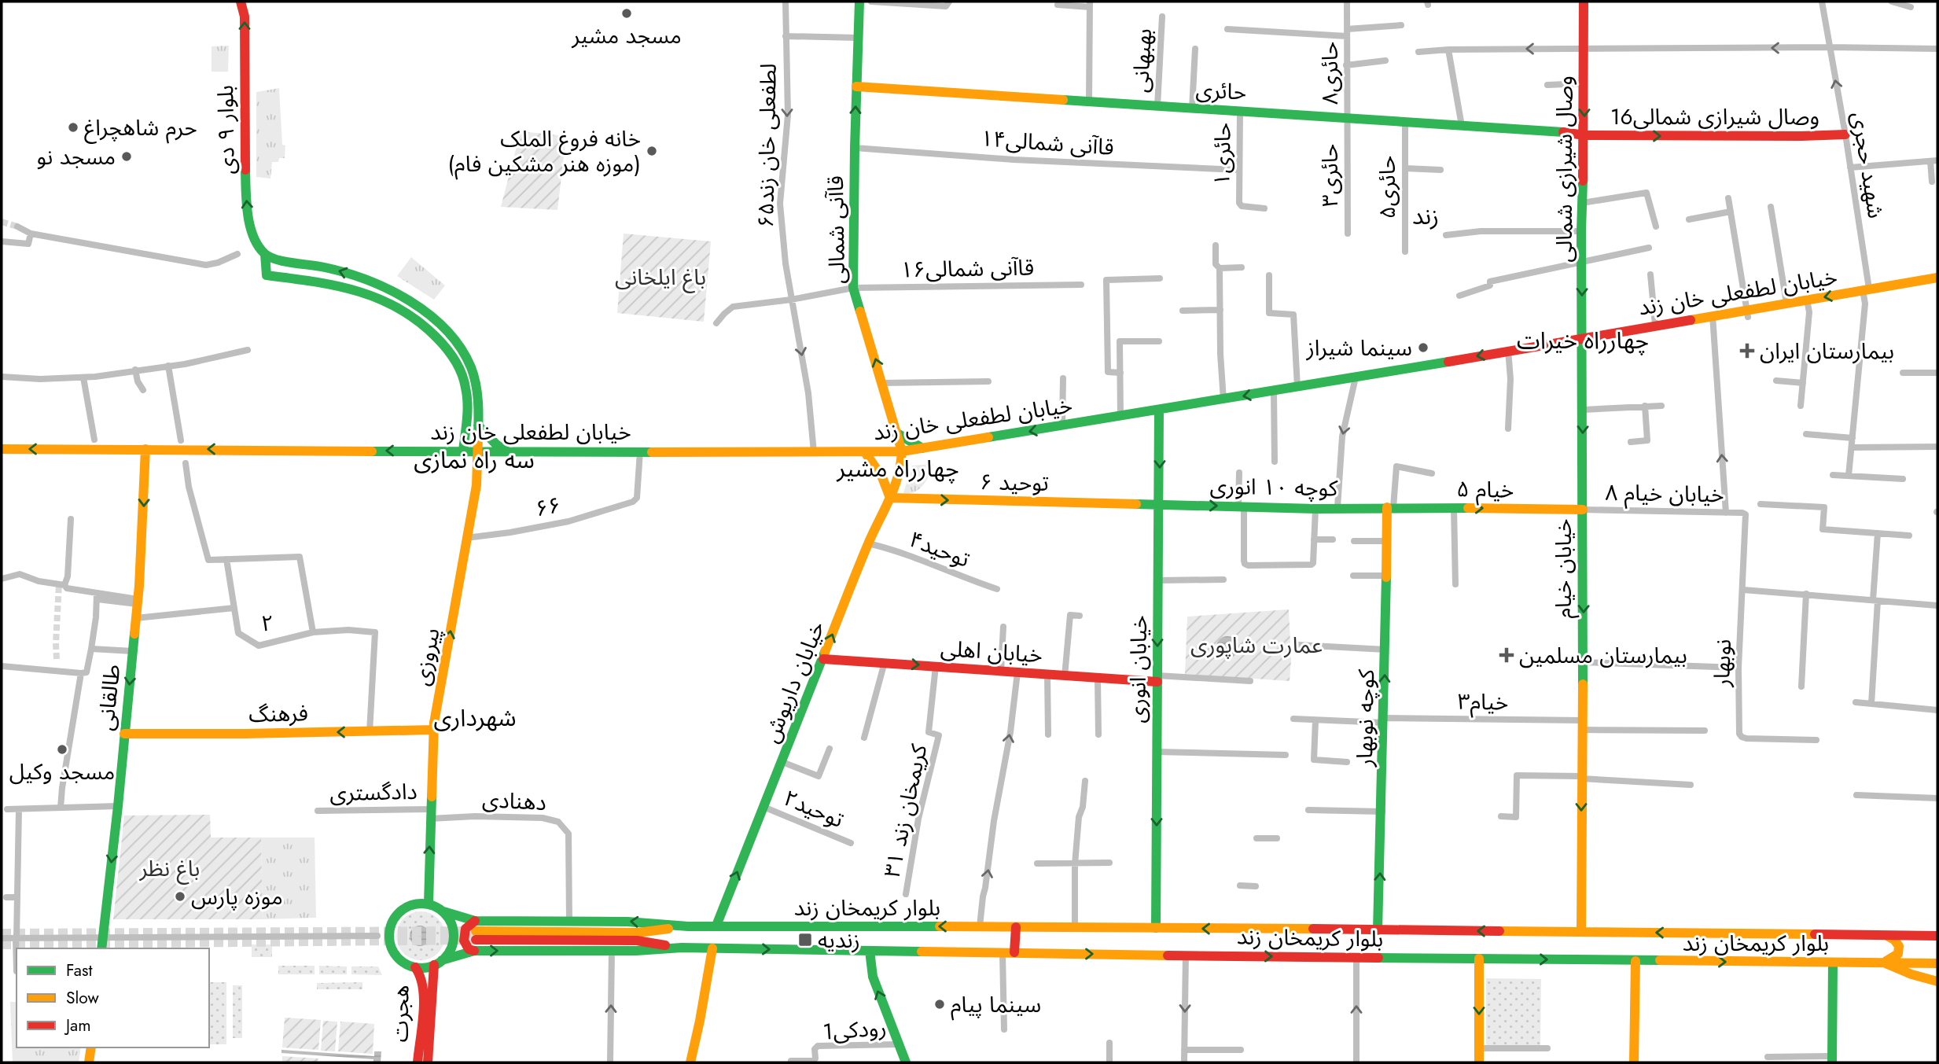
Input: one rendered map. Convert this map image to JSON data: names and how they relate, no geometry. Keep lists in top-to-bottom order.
{
  "streets": {
    "street": [
      "بهبهانی",
      "حائری۸",
      "حائری",
      "وصال شیرازی شمالی16",
      "بلوار ۹ دی",
      "قاآنی شمالی۱۴",
      "لطفعلی خان زند۶۵",
      "حائری۱",
      "شهید حجری",
      "وصال شیرازی شمالی",
      "حائری۳",
      "حائری۵",
      "قاآنی شمالی",
      "قاآنی شمالی۱۶",
      "خیابان لطفعلی خان زند",
      "۶ توحید",
      "کوچه ۱۰ انوری",
      "۵ خیام",
      "خیابان خیام ۸",
      "۶۶",
      "توحید۴",
      "خیابان خیام",
      "۲",
      "خیابان اهلی",
      "پیروزی",
      "نوبهار",
      "خیابان انوری",
      "خیابان داریوش",
      "طالقانی",
      "خیام۳",
      "فرهنگ",
      "کوچه نوبهار",
      "دادگستری",
      "دهنادی",
      "توحید۲",
      "کریمخان زند ۳۱",
      "بلوار کریمخان زند",
      "هجرت",
      "1رودکی"
    ]
  },
  "crossings": [
    ["بهبهانی", "حائری"],
    ["حائری۸", "حائری"],
    ["حائری۸", "حائری۳"],
    ["حائری", "وصال شیرازی شمالی16"],
    ["حائری", "حائری۱"],
    ["حائری", "وصال شیرازی شمالی"],
    ["حائری", "حائری۳"],
    ["حائری", "حائری۵"],
    ["حائری", "قاآنی شمالی"],
    ["وصال شیرازی شمالی16", "شهید حجری"],
    ["وصال شیرازی شمالی16", "وصال شیرازی شمالی"],
    ["بلوار ۹ دی", "پیروزی"],
    ["قاآنی شمالی۱۴", "حائری۱"],
    ["قاآنی شمالی۱۴", "قاآنی شمالی"],
    ["لطفعلی خان زند۶۵", "قاآنی شمالی۱۶"],
    ["لطفعلی خان زند۶۵", "خیابان لطفعلی خان زند"],
    ["شهید حجری", "خیابان لطفعلی خان زند"],
    ["وصال شیرازی شمالی", "خیابان لطفعلی خان زند"],
    ["وصال شیرازی شمالی", "خیابان خیام"],
    ["قاآنی شمالی", "قاآنی شمالی۱۶"],
    ["قاآنی شمالی", "خیابان لطفعلی خان زند"],
    ["قاآنی شمالی", "خیابان داریوش"],
    ["خیابان لطفعلی خان زند", "۶۶"],
    ["خیابان لطفعلی خان زند", "خیابان خیام"],
    ["خیابان لطفعلی خان زند", "پیروزی"],
    ["خیابان لطفعلی خان زند", "خیابان انوری"],
    ["خیابان لطفعلی خان زند", "خیابان داریوش"],
    ["خیابان لطفعلی خان زند", "طالقانی"],
    ["۶ توحید", "کوچه ۱۰ انوری"],
    ["۶ توحید", "خیابان انوری"],
    ["۶ توحید", "خیابان داریوش"],
    ["کوچه ۱۰ انوری", "۵ خیام"],
    ["کوچه ۱۰ انوری", "خیابان انوری"],
    ["کوچه ۱۰ انوری", "کوچه نوبهار"],
    ["۵ خیام", "خیابان خیام ۸"],
    ["۵ خیام", "خیابان خیام"],
    ["۵ خیام", "کوچه نوبهار"],
    ["خیابان خیام ۸", "خیابان خیام"],
    ["خیابان خیام ۸", "نوبهار"],
    ["۶۶", "پیروزی"],
    ["توحید۴", "خیابان داریوش"],
    ["خیابان خیام", "خیام۳"],
    ["خیابان خیام", "بلوار کریمخان زند"],
    ["۲", "فرهنگ"],
    ["خیابان اهلی", "خیابان انوری"],
    ["خیابان اهلی", "خیابان داریوش"],
    ["خیابان اهلی", "کریمخان زند ۳۱"],
    ["پیروزی", "فرهنگ"],
    ["پیروزی", "دادگستری"],
    ["پیروزی", "دهنادی"],
    ["پیروزی", "بلوار کریمخان زند"],
    ["پیروزی", "هجرت"],
    ["خیابان انوری", "بلوار کریمخان زند"],
    ["خیابان داریوش", "توحید۲"],
    ["خیابان داریوش", "بلوار کریمخان زند"],
    ["طالقانی", "فرهنگ"],
    ["خیام۳", "کوچه نوبهار"],
    ["کوچه نوبهار", "بلوار کریمخان زند"],
    ["دادگستری", "دهنادی"],
    ["دهنادی", "بلوار کریمخان زند"],
    ["بلوار کریمخان زند", "هجرت"]
  ],
  "one_way": [
    "وصال شیرازی شمالی16",
    "بلوار ۹ دی",
    "لطفعلی خان زند۶۵",
    "۶ توحید",
    "۵ خیام",
    "خیابان خیام",
    "پیروزی",
    "خیابان داریوش",
    "فرهنگ",
    "کوچه نوبهار"
  ],
  "districts": [
    "زند",
    "چهارراه خیرات",
    "سه راه نمازی",
    "چهارراه مشیر",
    "شهرداری"
  ],
  "parks": ["باغ ایلخانی", "عمارت شاپوری", "باغ نظر"],
  "places": {
    "other": [
      "مسجد مشیر",
      "حرم شاهچراغ",
      "خانه فروغ الملک (موزه هنر مشکین فام)",
      "مسجد نو",
      "سینما شیراز",
      "مسجد وکیل",
      "موزه پارس",
      "سینما پیام"
    ],
    "health": ["بیمارستان ایران", "بیمارستان مسلمین"],
    "transit": ["زندیه"]
  },
  "legend": ["Fast", "Slow", "Jam"]
}
